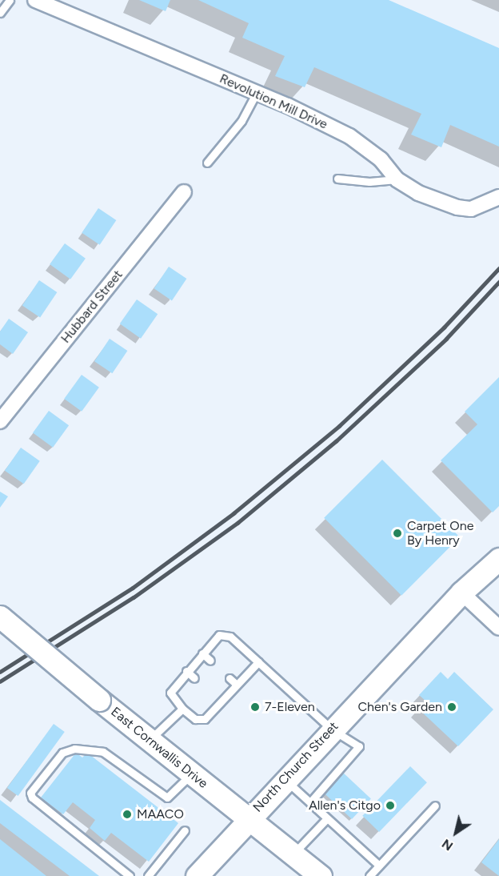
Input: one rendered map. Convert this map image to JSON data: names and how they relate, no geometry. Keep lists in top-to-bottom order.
{
  "streets": {
    "main road": ["East Cornwallis Drive", "North Church Street"],
    "street": ["Revolution Mill Drive", "Hubbard Street"]
  },
  "crossings": [
    ["East Cornwallis Drive", "North Church Street"]
  ],
  "places": [
    "Carpet One By Henry",
    "7-Eleven",
    "Chen's Garden",
    "Allen's Citgo",
    "MAACO"
  ],
  "north": "bottom left"
}
